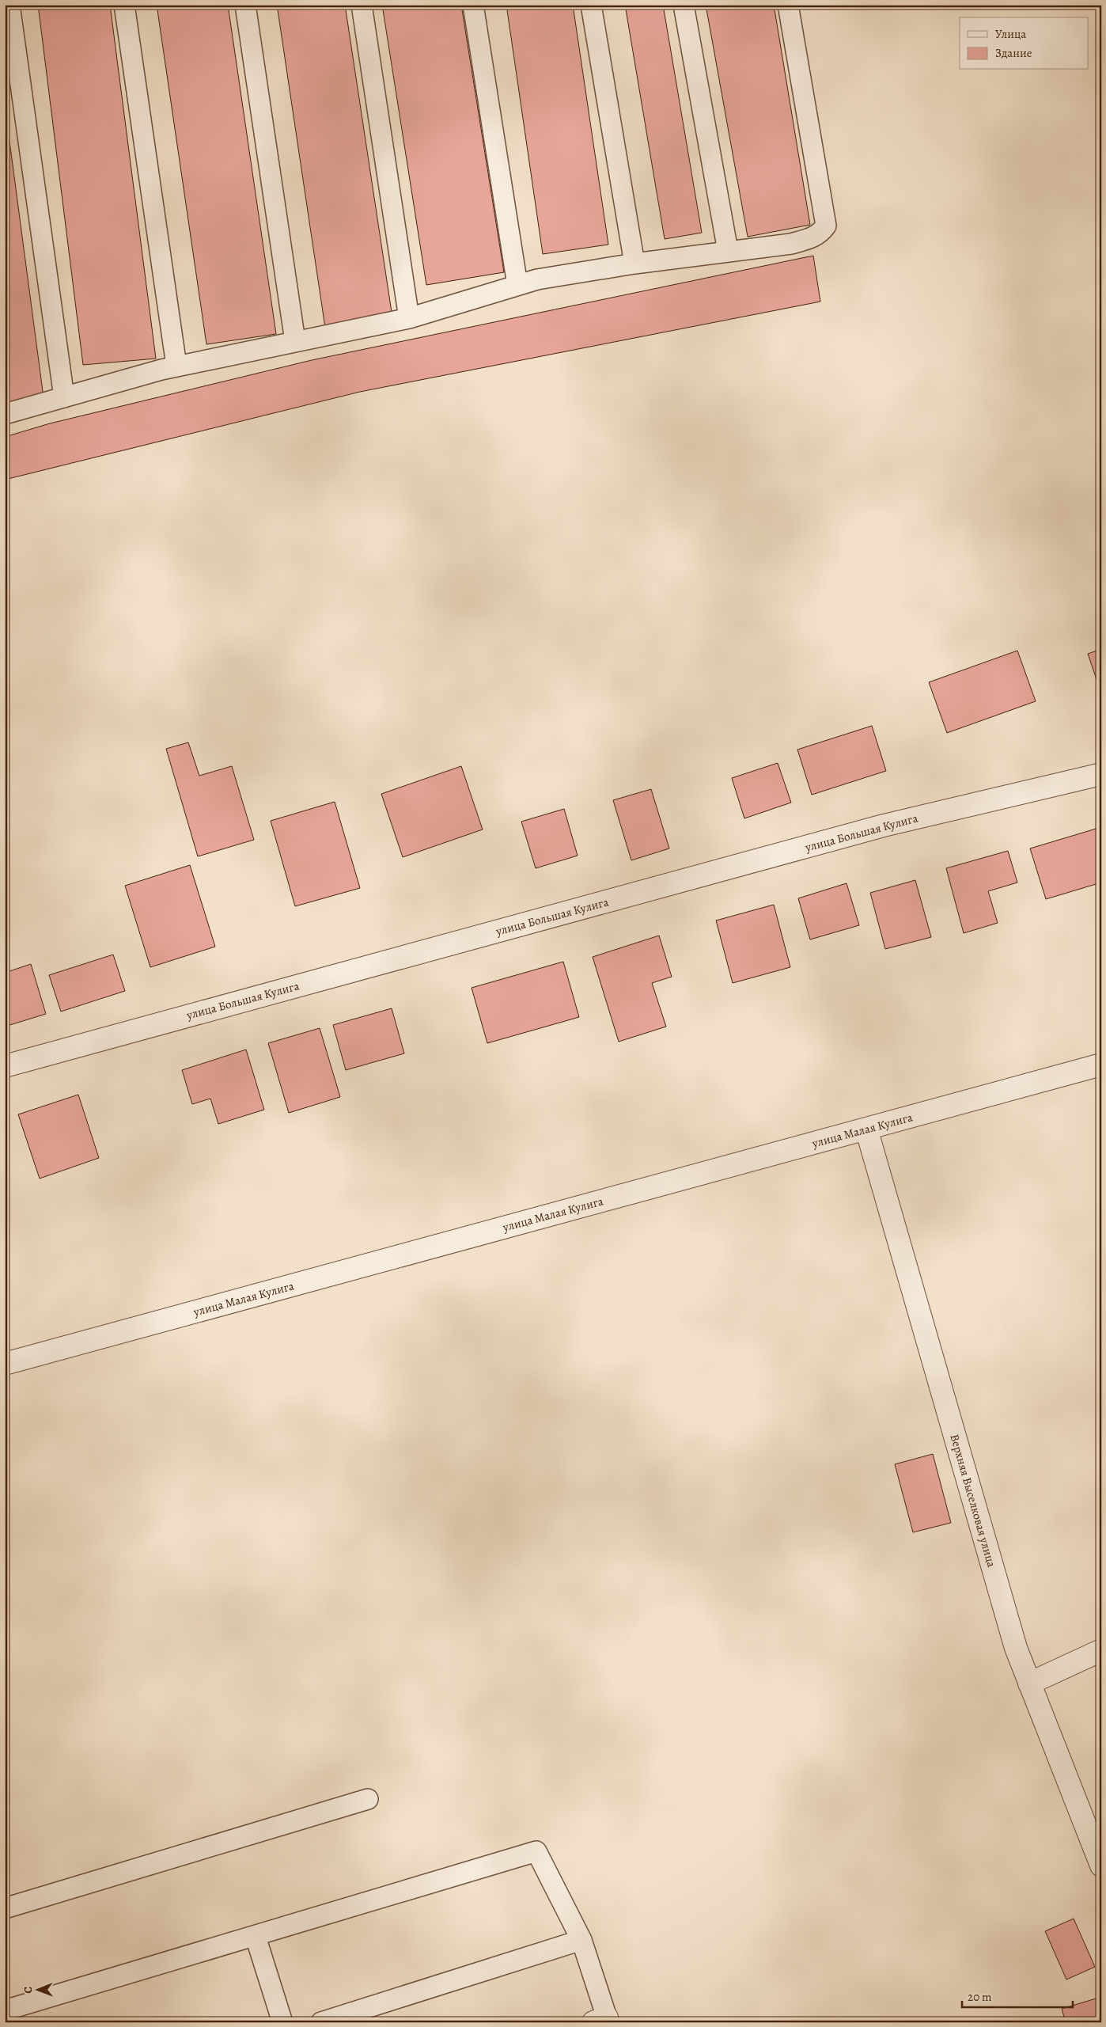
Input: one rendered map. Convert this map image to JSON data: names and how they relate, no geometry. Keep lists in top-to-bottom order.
{
  "streets": {
    "street": ["улица Большая Кулига", "улица Малая Кулига", "Верхняя Выселковая улица"]
  },
  "crossings": [
    ["улица Малая Кулига", "Верхняя Выселковая улица"]
  ],
  "legend": ["Улица", "Здание"],
  "scale_bar": "20 m",
  "north": "left"
}
